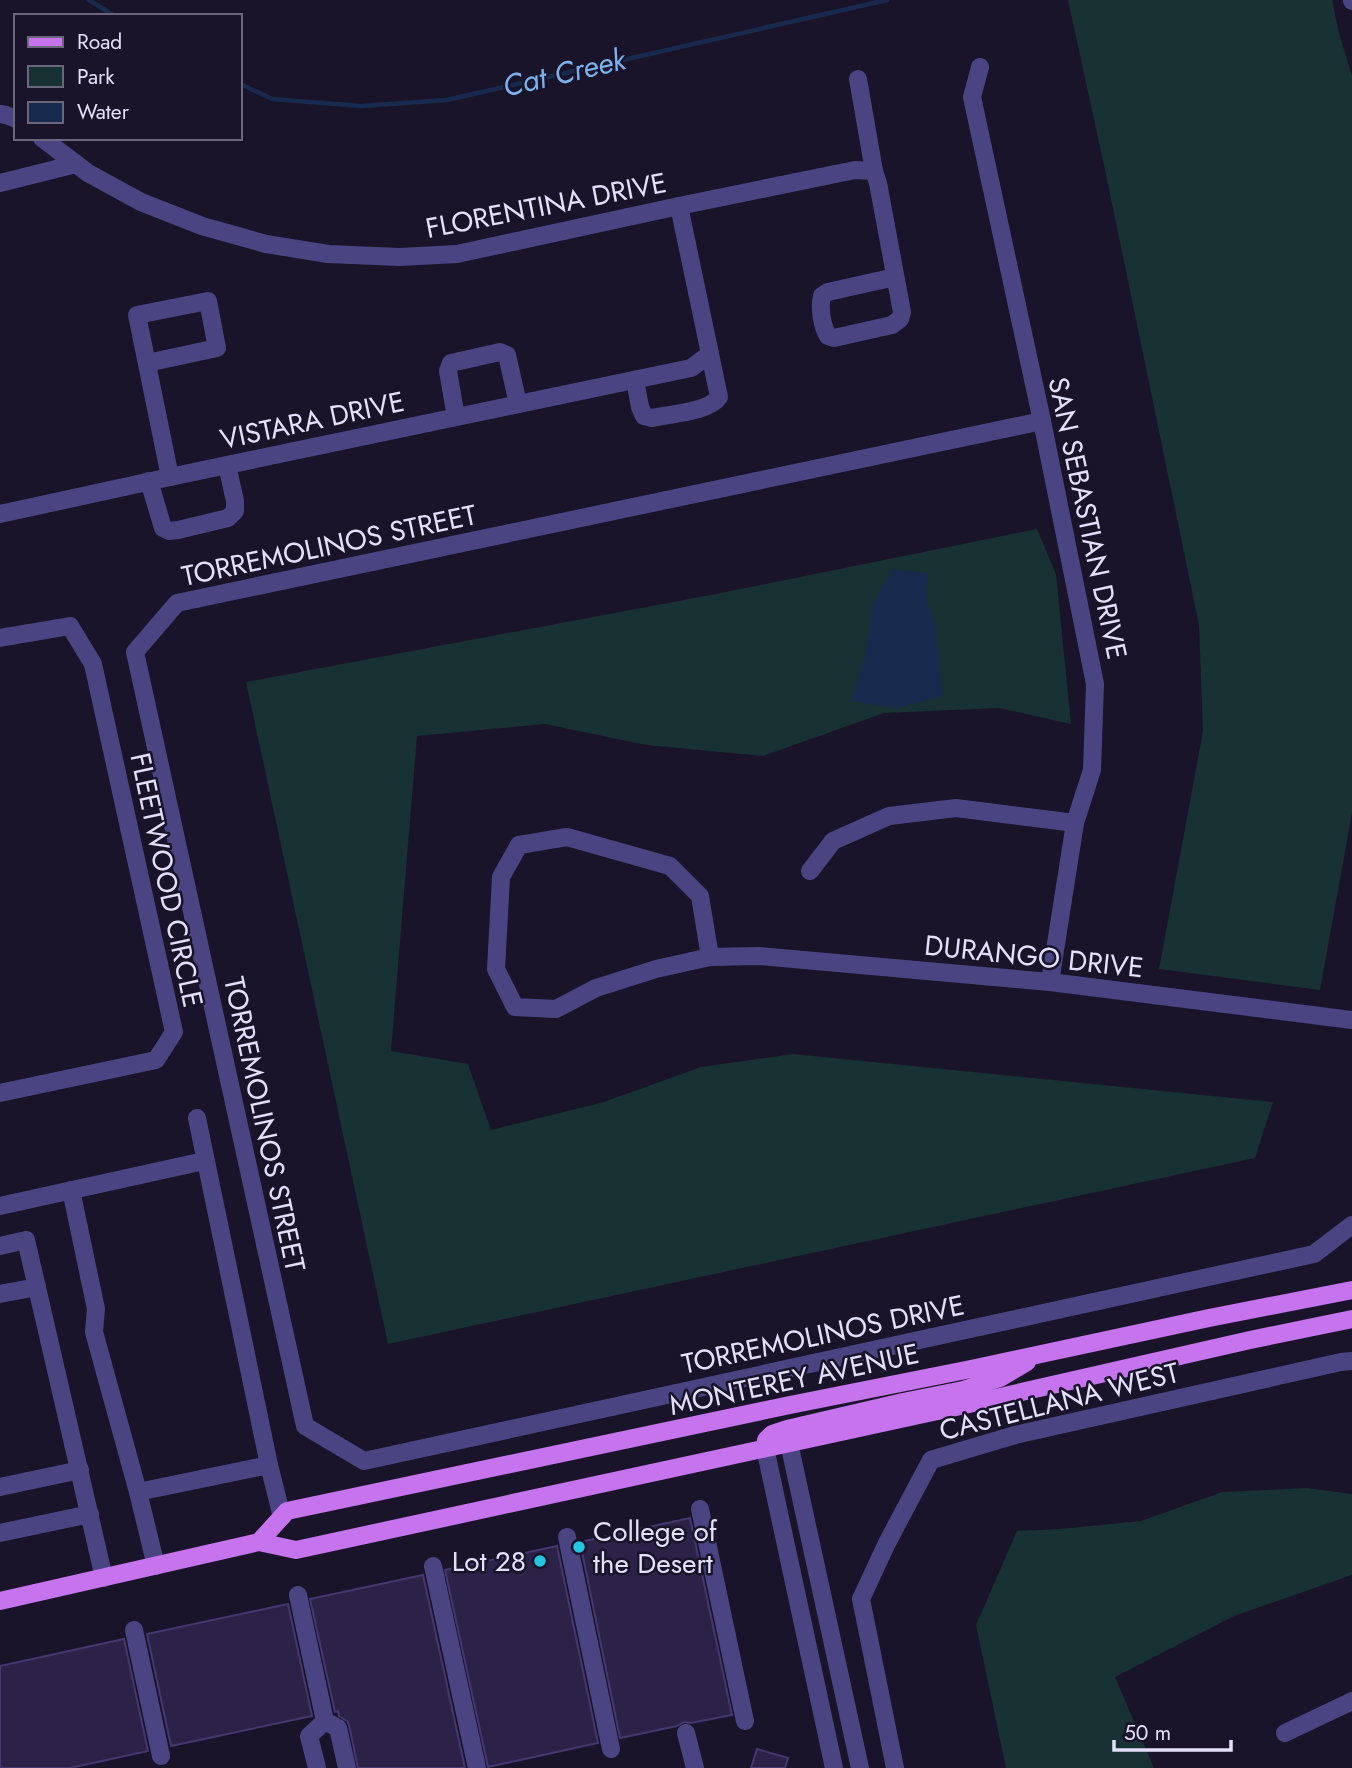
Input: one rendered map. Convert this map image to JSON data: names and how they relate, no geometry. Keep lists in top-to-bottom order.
{
  "streets": {
    "main road": ["MONTEREY AVENUE"],
    "street": [
      "FLORENTINA DRIVE",
      "VISTARA DRIVE",
      "SAN SEBASTIAN DRIVE",
      "TORREMOLINOS STREET",
      "FLEETWOOD CIRCLE",
      "DURANGO DRIVE",
      "TORREMOLINOS DRIVE",
      "CASTELLANA WEST"
    ]
  },
  "crossings": [
    ["SAN SEBASTIAN DRIVE", "TORREMOLINOS STREET"],
    ["SAN SEBASTIAN DRIVE", "DURANGO DRIVE"],
    ["TORREMOLINOS STREET", "TORREMOLINOS DRIVE"]
  ],
  "water": ["Cat Creek"],
  "places": ["College of the Desert", "Lot 28"],
  "legend": ["Road", "Park", "Water"],
  "scale_bar": "50 m"
}
